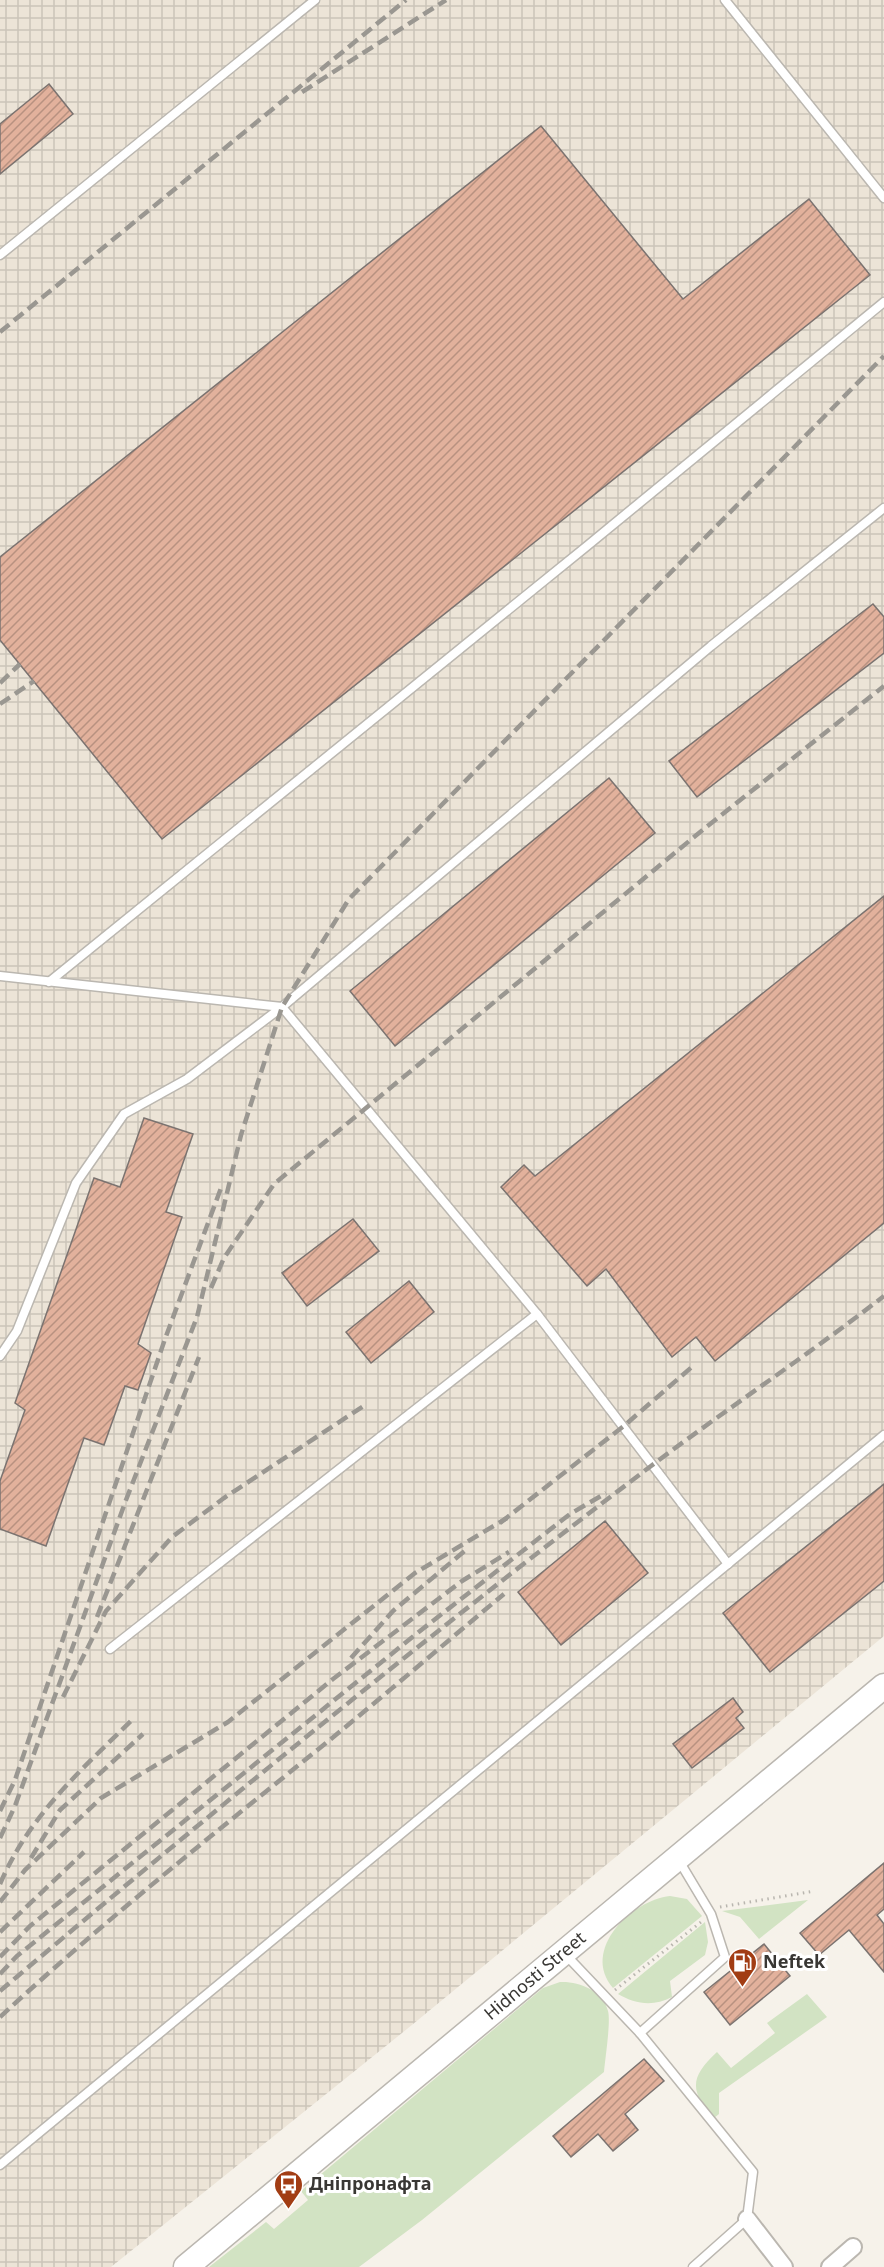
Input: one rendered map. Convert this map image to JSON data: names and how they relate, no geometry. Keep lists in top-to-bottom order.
{
  "streets": {
    "main road": ["Hidnosti Street"]
  },
  "places": {
    "fuel station": ["Neftek"],
    "bus stop": ["Дніпронафта"]
  }
}
